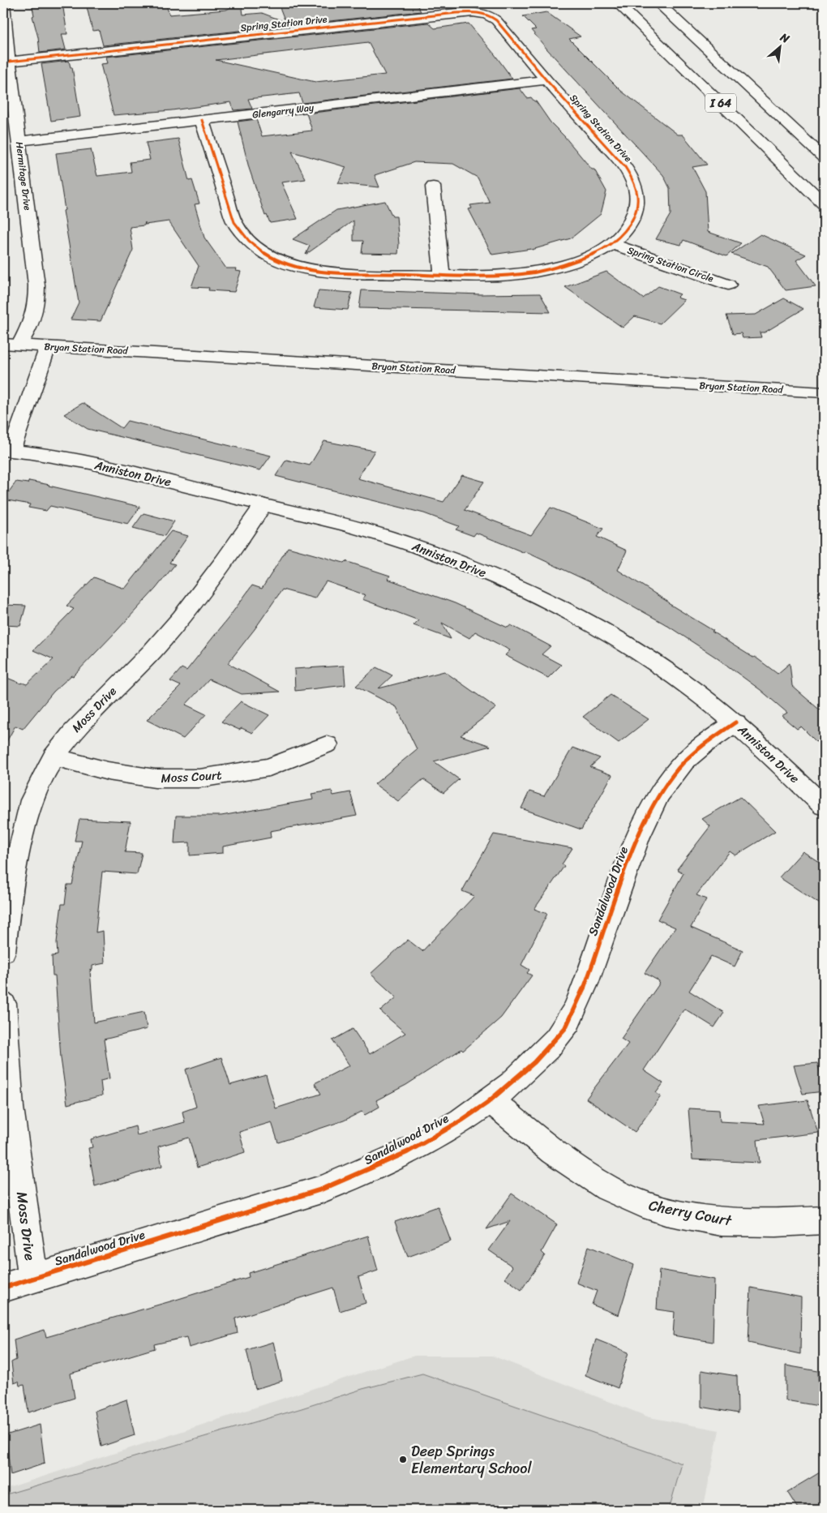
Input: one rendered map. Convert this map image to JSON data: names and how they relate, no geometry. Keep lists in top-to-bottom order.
{
  "streets": {
    "main road": [
      "Spring Station Drive",
      "I 64",
      "Glengarry Way",
      "Hermitage Drive",
      "Spring Station Circle",
      "Bryan Station Road",
      "Anniston Drive",
      "Moss Drive",
      "Moss Court",
      "Sandalwood Drive",
      "Cherry Court"
    ]
  },
  "crossings": [
    ["Spring Station Drive", "Glengarry Way"],
    ["Spring Station Drive", "Hermitage Drive"],
    ["Spring Station Drive", "Spring Station Circle"],
    ["Glengarry Way", "Hermitage Drive"],
    ["Hermitage Drive", "Bryan Station Road"],
    ["Bryan Station Road", "Anniston Drive"],
    ["Anniston Drive", "Moss Drive"],
    ["Anniston Drive", "Sandalwood Drive"],
    ["Moss Drive", "Moss Court"],
    ["Moss Drive", "Sandalwood Drive"],
    ["Sandalwood Drive", "Cherry Court"]
  ],
  "places": ["Deep Springs Elementary School"],
  "north": "top right"
}
